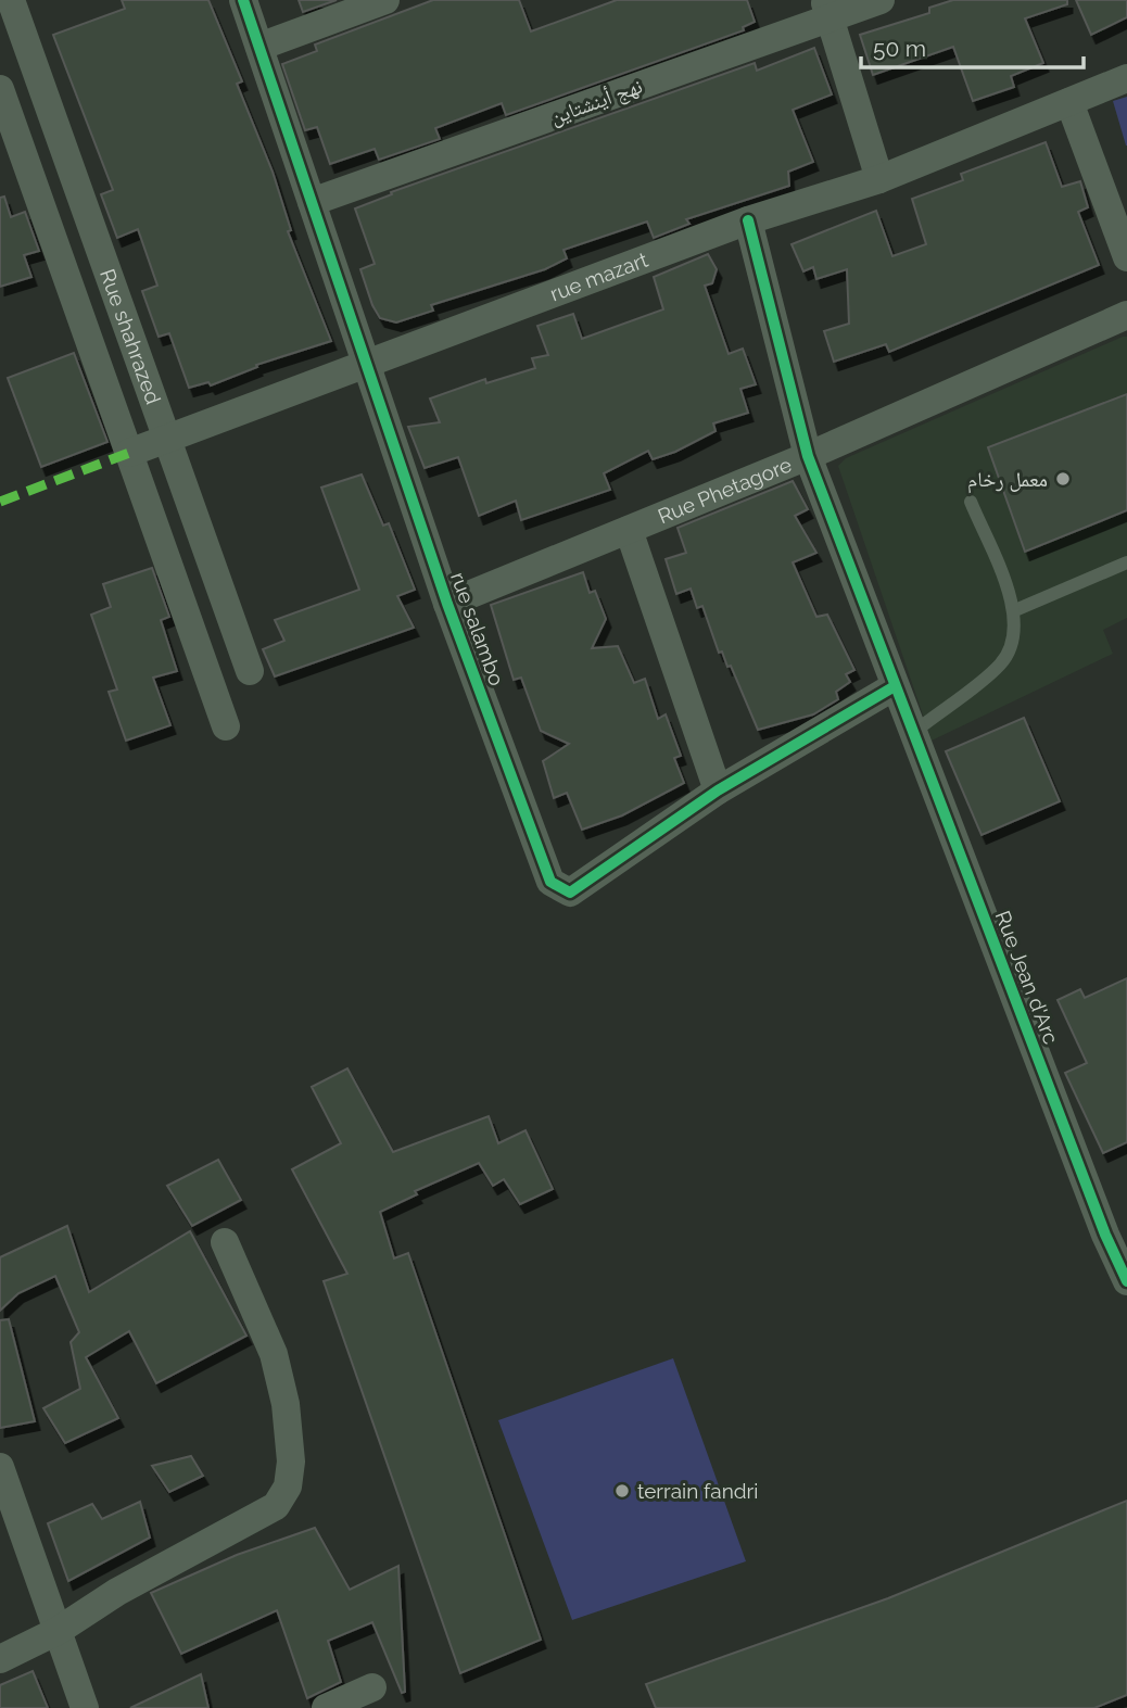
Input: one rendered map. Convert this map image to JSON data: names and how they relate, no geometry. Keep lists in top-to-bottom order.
{
  "streets": {
    "street": [
      "نهج أينشتاين",
      "rue mazart",
      "Rue shahrazed",
      "Rue Phetagore",
      "rue salambo",
      "Rue Jean d'Arc"
    ]
  },
  "crossings": [
    ["نهج أينشتاين", "rue salambo"],
    ["rue mazart", "Rue shahrazed"],
    ["rue mazart", "rue salambo"],
    ["rue mazart", "Rue Jean d'Arc"],
    ["Rue Phetagore", "rue salambo"],
    ["Rue Phetagore", "Rue Jean d'Arc"],
    ["rue salambo", "Rue Jean d'Arc"]
  ],
  "places": ["معمل رخام", "terrain fandri"],
  "scale_bar": "50 m"
}
